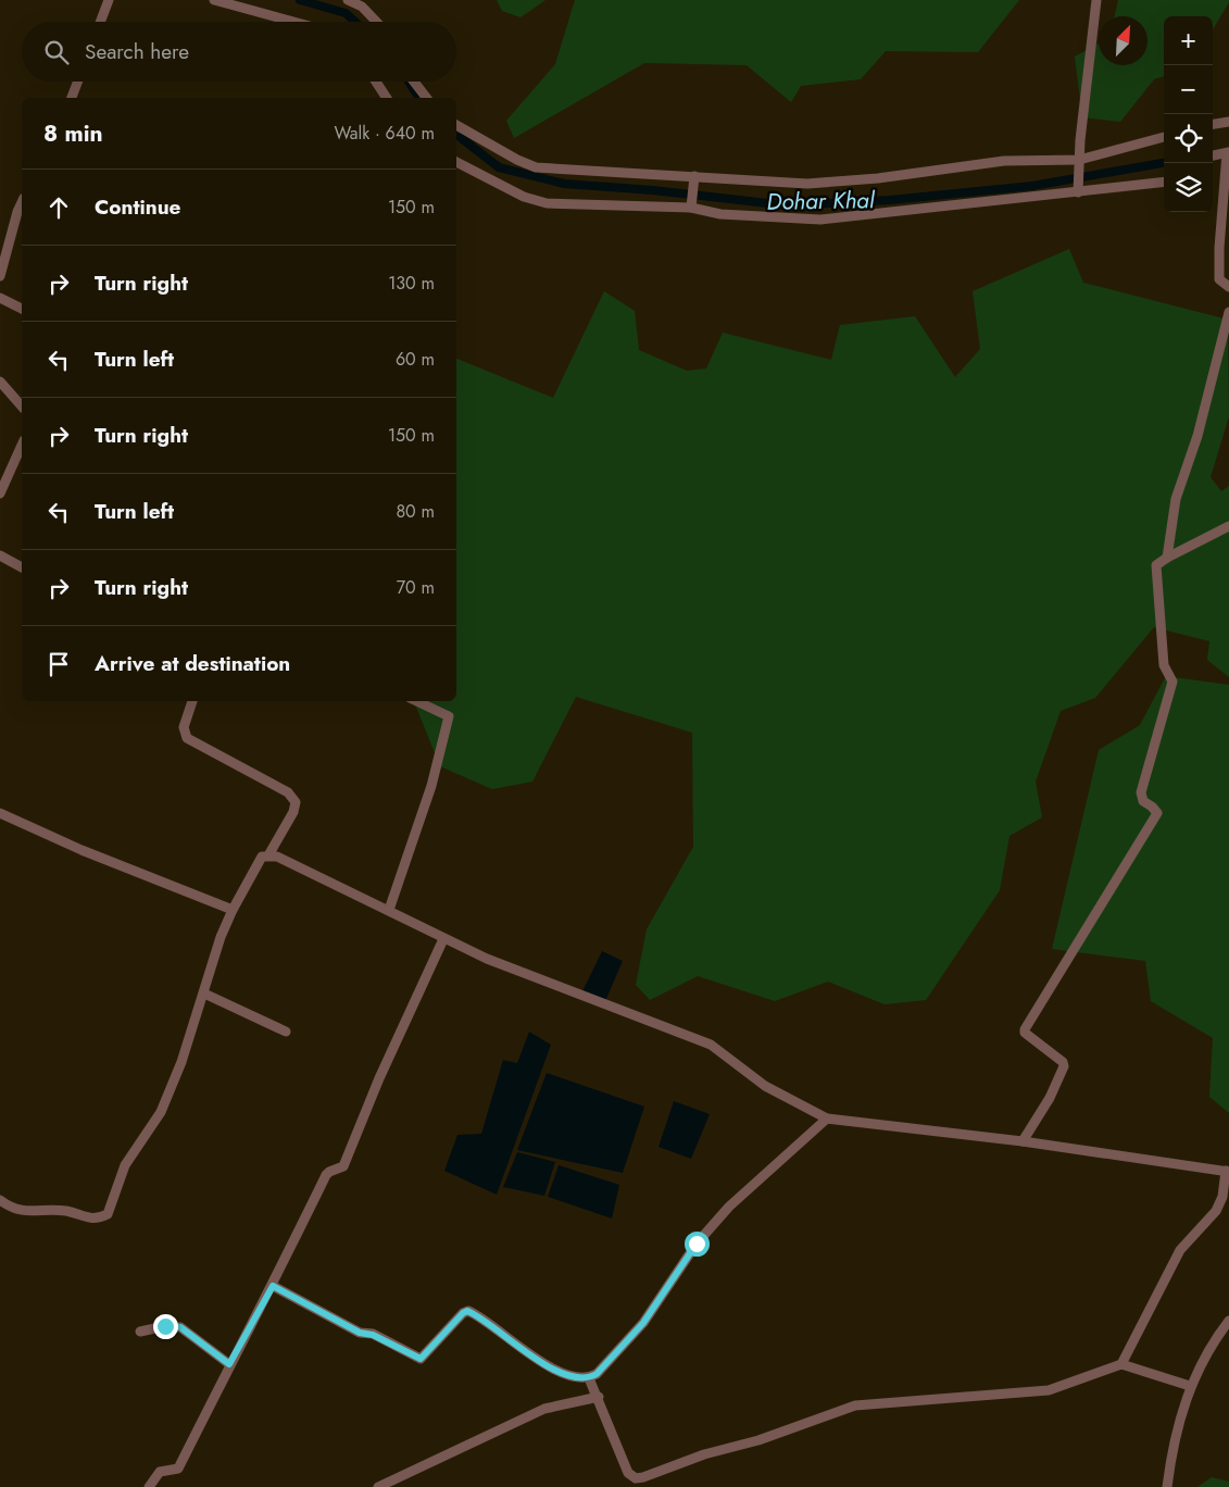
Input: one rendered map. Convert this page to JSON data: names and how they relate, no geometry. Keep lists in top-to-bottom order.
{
  "water": ["Dohar Khal"],
  "north": "top right",
  "page": {
    "map_buttons": ["+", "−"],
    "search": "Search here",
    "heading": ["8 min", "Walk · 640 m"],
    "list": [
      ["Continue", "150 m"],
      ["Turn right", "130 m"],
      ["Turn left", "60 m"],
      ["Turn right", "150 m"],
      ["Turn left", "80 m"],
      ["Turn right", "70 m"],
      "Arrive at destination"
    ]
  }
}
